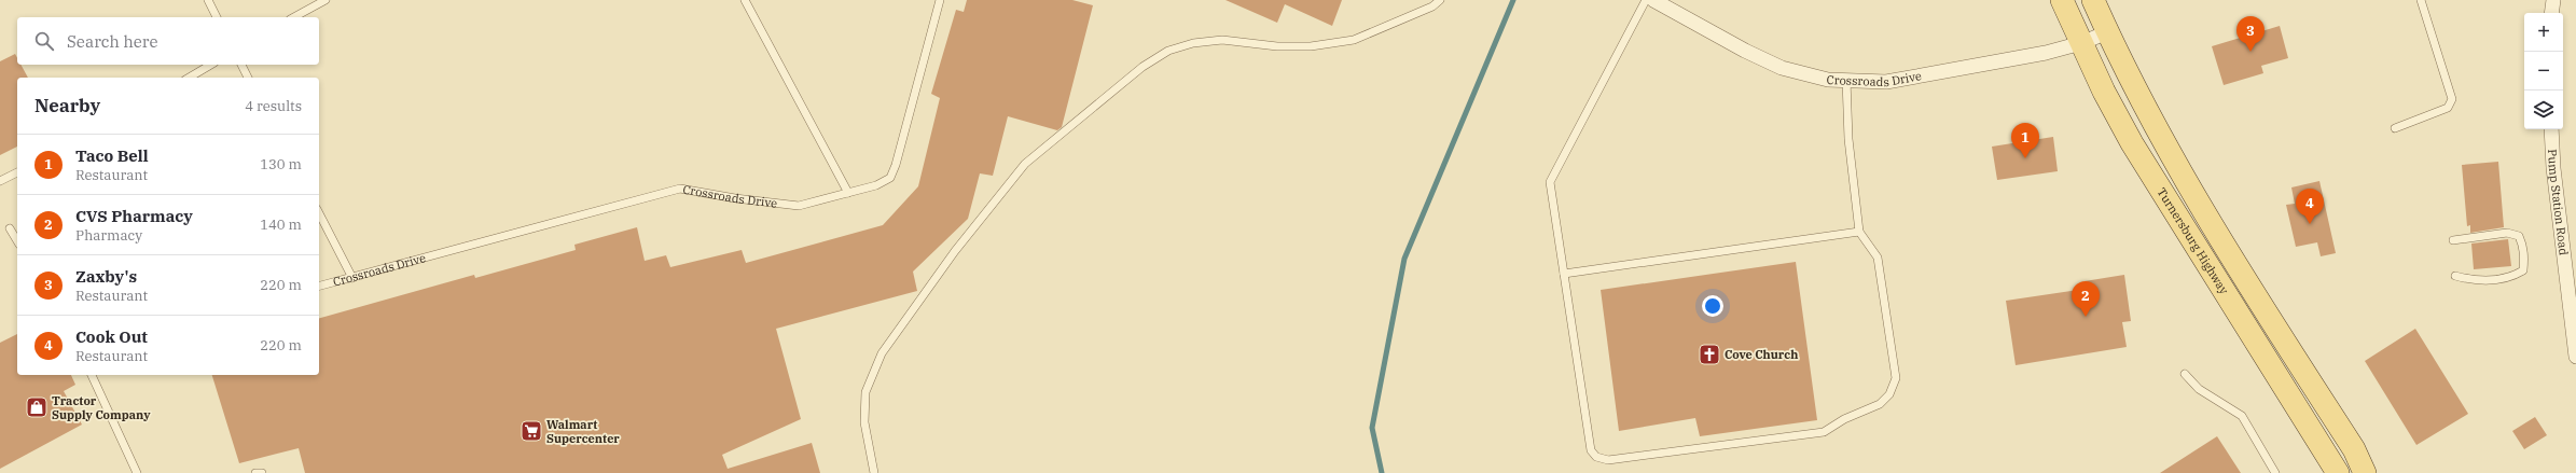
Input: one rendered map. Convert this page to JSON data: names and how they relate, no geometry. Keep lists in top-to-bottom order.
{
  "streets": {
    "main road": ["Turnersburg Highway"],
    "street": ["Crossroads Drive", "Pump Station Road"]
  },
  "crossings": [
    ["Crossroads Drive", "Turnersburg Highway"]
  ],
  "places": {
    "church": ["Cove Church"],
    "shop": ["Tractor Supply Company"],
    "supermarket": ["Walmart Supercenter"]
  },
  "page": {
    "map_buttons": ["+", "−"],
    "pins": [
      "3",
      "1",
      "4",
      "2"
    ],
    "search": "Search here",
    "heading": ["Nearby", "4 results"],
    "list": [
      {
        "mark": "1",
        "name": "Taco Bell",
        "note": "Restaurant",
        "value": "130 m"
      },
      {
        "mark": "2",
        "name": "CVS Pharmacy",
        "note": "Pharmacy",
        "value": "140 m"
      },
      {
        "mark": "3",
        "name": "Zaxby's",
        "note": "Restaurant",
        "value": "220 m"
      },
      {
        "mark": "4",
        "name": "Cook Out",
        "note": "Restaurant",
        "value": "220 m"
      }
    ]
  }
}
